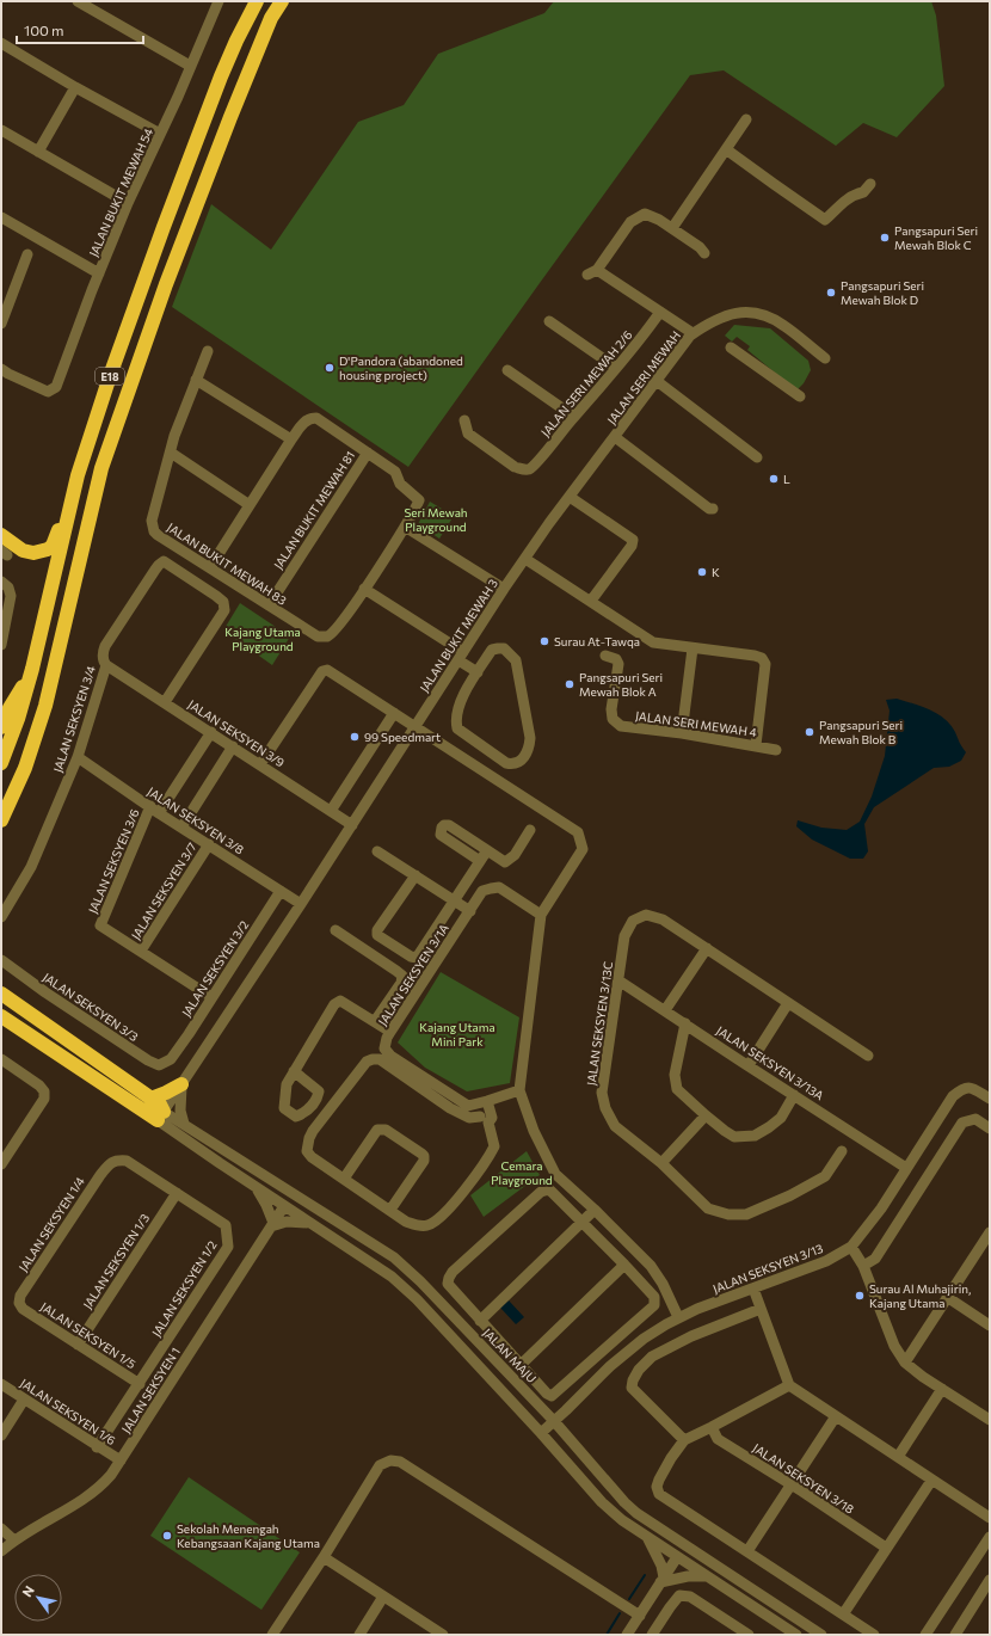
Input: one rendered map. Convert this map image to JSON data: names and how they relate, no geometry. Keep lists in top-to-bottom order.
{
  "streets": {
    "highway": ["E18"],
    "street": [
      "JALAN BUKIT MEWAH 54",
      "JALAN SERI MEWAH",
      "JALAN SERI MEWAH 2/6",
      "JALAN BUKIT MEWAH 81",
      "JALAN BUKIT MEWAH 83",
      "JALAN BUKIT MEWAH 3",
      "JALAN SEKSYEN 3/4",
      "JALAN SERI MEWAH 4",
      "JALAN SEKSYEN 3/9",
      "JALAN SEKSYEN 3/8",
      "JALAN SEKSYEN 3/6",
      "JALAN SEKSYEN 3/7",
      "JALAN SEKSYEN 3/2",
      "JALAN SEKSYEN 3/1A",
      "JALAN SEKSYEN 3/3",
      "JALAN SEKSYEN 3/13C",
      "JALAN SEKSYEN 3/13A",
      "JALAN SEKSYEN 1/4",
      "JALAN SEKSYEN 1/3",
      "JALAN SEKSYEN 3/13",
      "JALAN SEKSYEN 1/2",
      "JALAN SEKSYEN 1/5",
      "JALAN MAJU",
      "JALAN SEKSYEN 1",
      "JALAN SEKSYEN 1/6",
      "JALAN SEKSYEN 3/18"
    ]
  },
  "crossings": [
    ["JALAN SERI MEWAH", "JALAN BUKIT MEWAH 3"],
    ["JALAN BUKIT MEWAH 81", "JALAN BUKIT MEWAH 83"],
    ["JALAN BUKIT MEWAH 3", "JALAN SEKSYEN 3/9"],
    ["JALAN BUKIT MEWAH 3", "JALAN SEKSYEN 3/8"],
    ["JALAN BUKIT MEWAH 3", "JALAN MAJU"],
    ["JALAN SEKSYEN 3/4", "JALAN SEKSYEN 3/9"],
    ["JALAN SEKSYEN 3/4", "JALAN SEKSYEN 3/8"],
    ["JALAN SEKSYEN 3/9", "JALAN SEKSYEN 3/6"],
    ["JALAN SEKSYEN 3/8", "JALAN SEKSYEN 3/6"],
    ["JALAN SEKSYEN 3/8", "JALAN SEKSYEN 3/7"],
    ["JALAN SEKSYEN 3/8", "JALAN SEKSYEN 3/2"],
    ["JALAN SEKSYEN 3/6", "JALAN SEKSYEN 3/7"],
    ["JALAN SEKSYEN 3/2", "JALAN SEKSYEN 3/3"],
    ["JALAN SEKSYEN 3/13C", "JALAN SEKSYEN 3/13A"],
    ["JALAN SEKSYEN 3/13A", "JALAN SEKSYEN 3/13"],
    ["JALAN SEKSYEN 1/4", "JALAN SEKSYEN 1/2"],
    ["JALAN SEKSYEN 1/4", "JALAN SEKSYEN 1/5"],
    ["JALAN SEKSYEN 1/3", "JALAN SEKSYEN 1/2"],
    ["JALAN SEKSYEN 1/3", "JALAN SEKSYEN 1/5"],
    ["JALAN SEKSYEN 3/13", "JALAN MAJU"],
    ["JALAN SEKSYEN 1/2", "JALAN SEKSYEN 1/5"],
    ["JALAN SEKSYEN 1/2", "JALAN SEKSYEN 1/6"],
    ["JALAN SEKSYEN 1", "JALAN SEKSYEN 1/6"]
  ],
  "parks": [
    "Seri Mewah Playground",
    "Kajang Utama Playground",
    "Kajang Utama Mini Park",
    "Cemara Playground"
  ],
  "places": [
    "Pangsapuri Seri Mewah Blok C",
    "Pangsapuri Seri Mewah Blok D",
    "D'Pandora (abandoned housing project)",
    "L",
    "K",
    "Surau At-Tawqa",
    "Pangsapuri Seri Mewah Blok A",
    "Pangsapuri Seri Mewah Blok B",
    "99 Speedmart",
    "Surau Al Muhajirin, Kajang Utama",
    "Sekolah Menengah Kebangsaan Kajang Utama"
  ],
  "scale_bar": "100 m",
  "north": "top left"
}
